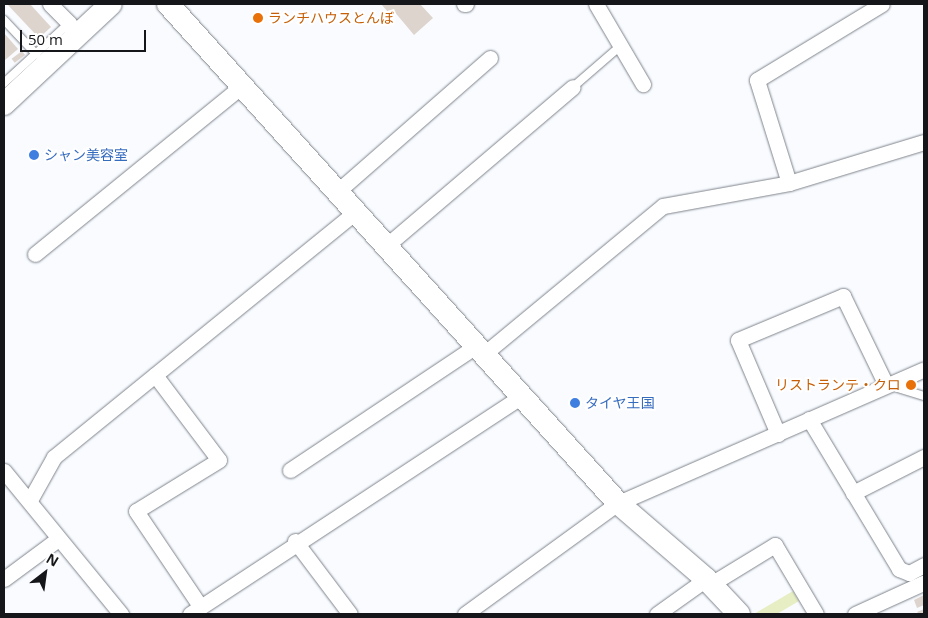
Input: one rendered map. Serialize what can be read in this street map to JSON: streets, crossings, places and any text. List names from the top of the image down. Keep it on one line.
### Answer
{"places":["ランチハウスとんぼ","シャン美容室","リストランテ・クロ","タイヤ王国"],"scale_bar":"50 m","north":"top right"}
